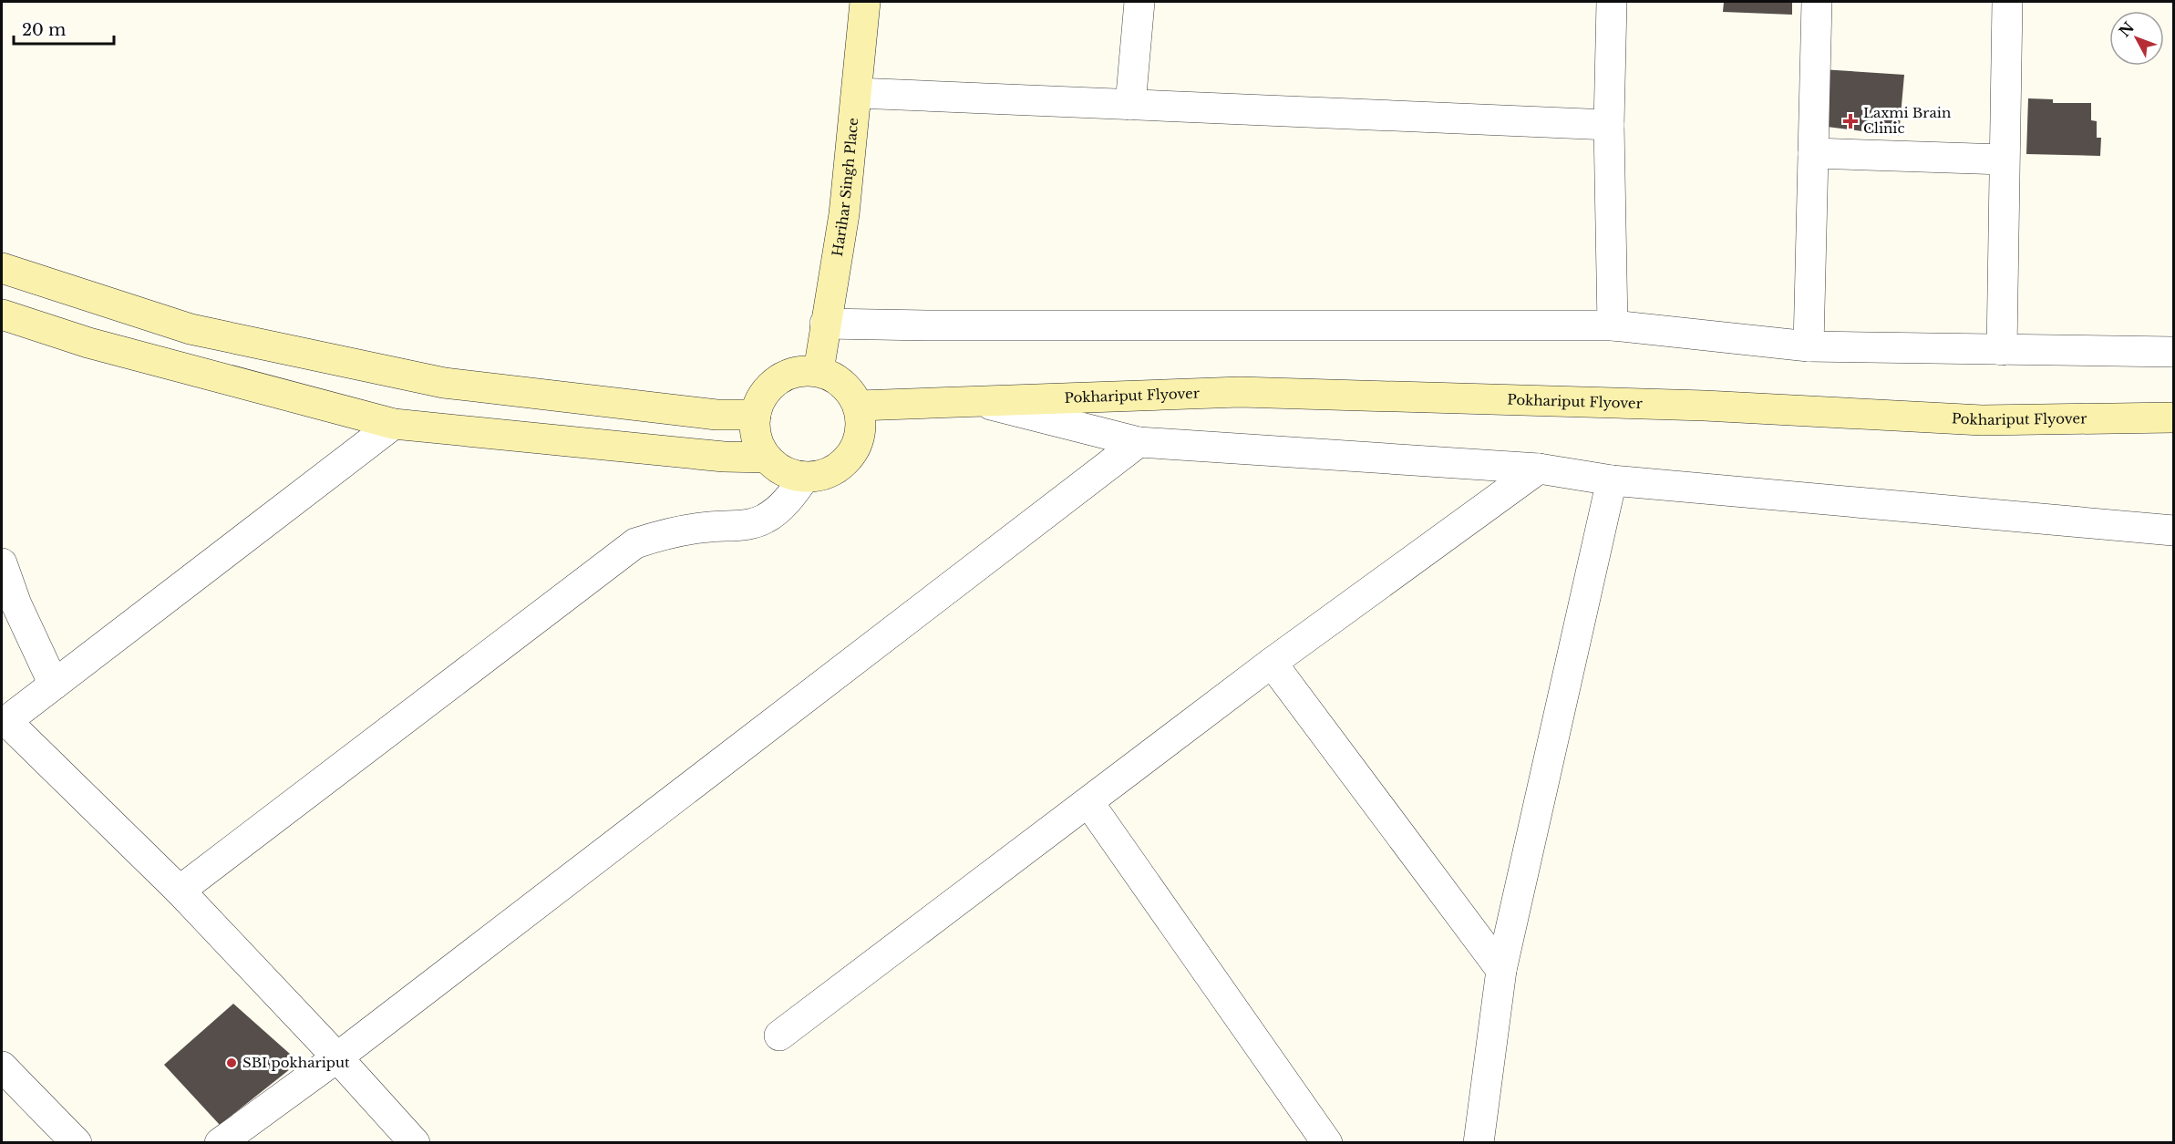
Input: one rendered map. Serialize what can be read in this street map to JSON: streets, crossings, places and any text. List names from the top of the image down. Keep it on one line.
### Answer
{"streets":{"main road":["Harihar Singh Place","Pokhariput Flyover"]},"crossings":[["Harihar Singh Place","Pokhariput Flyover"]],"places":{"health":["Laxmi Brain Clinic"],"other":["SBI pokhariput"]},"scale_bar":"20 m","north":"top left"}
